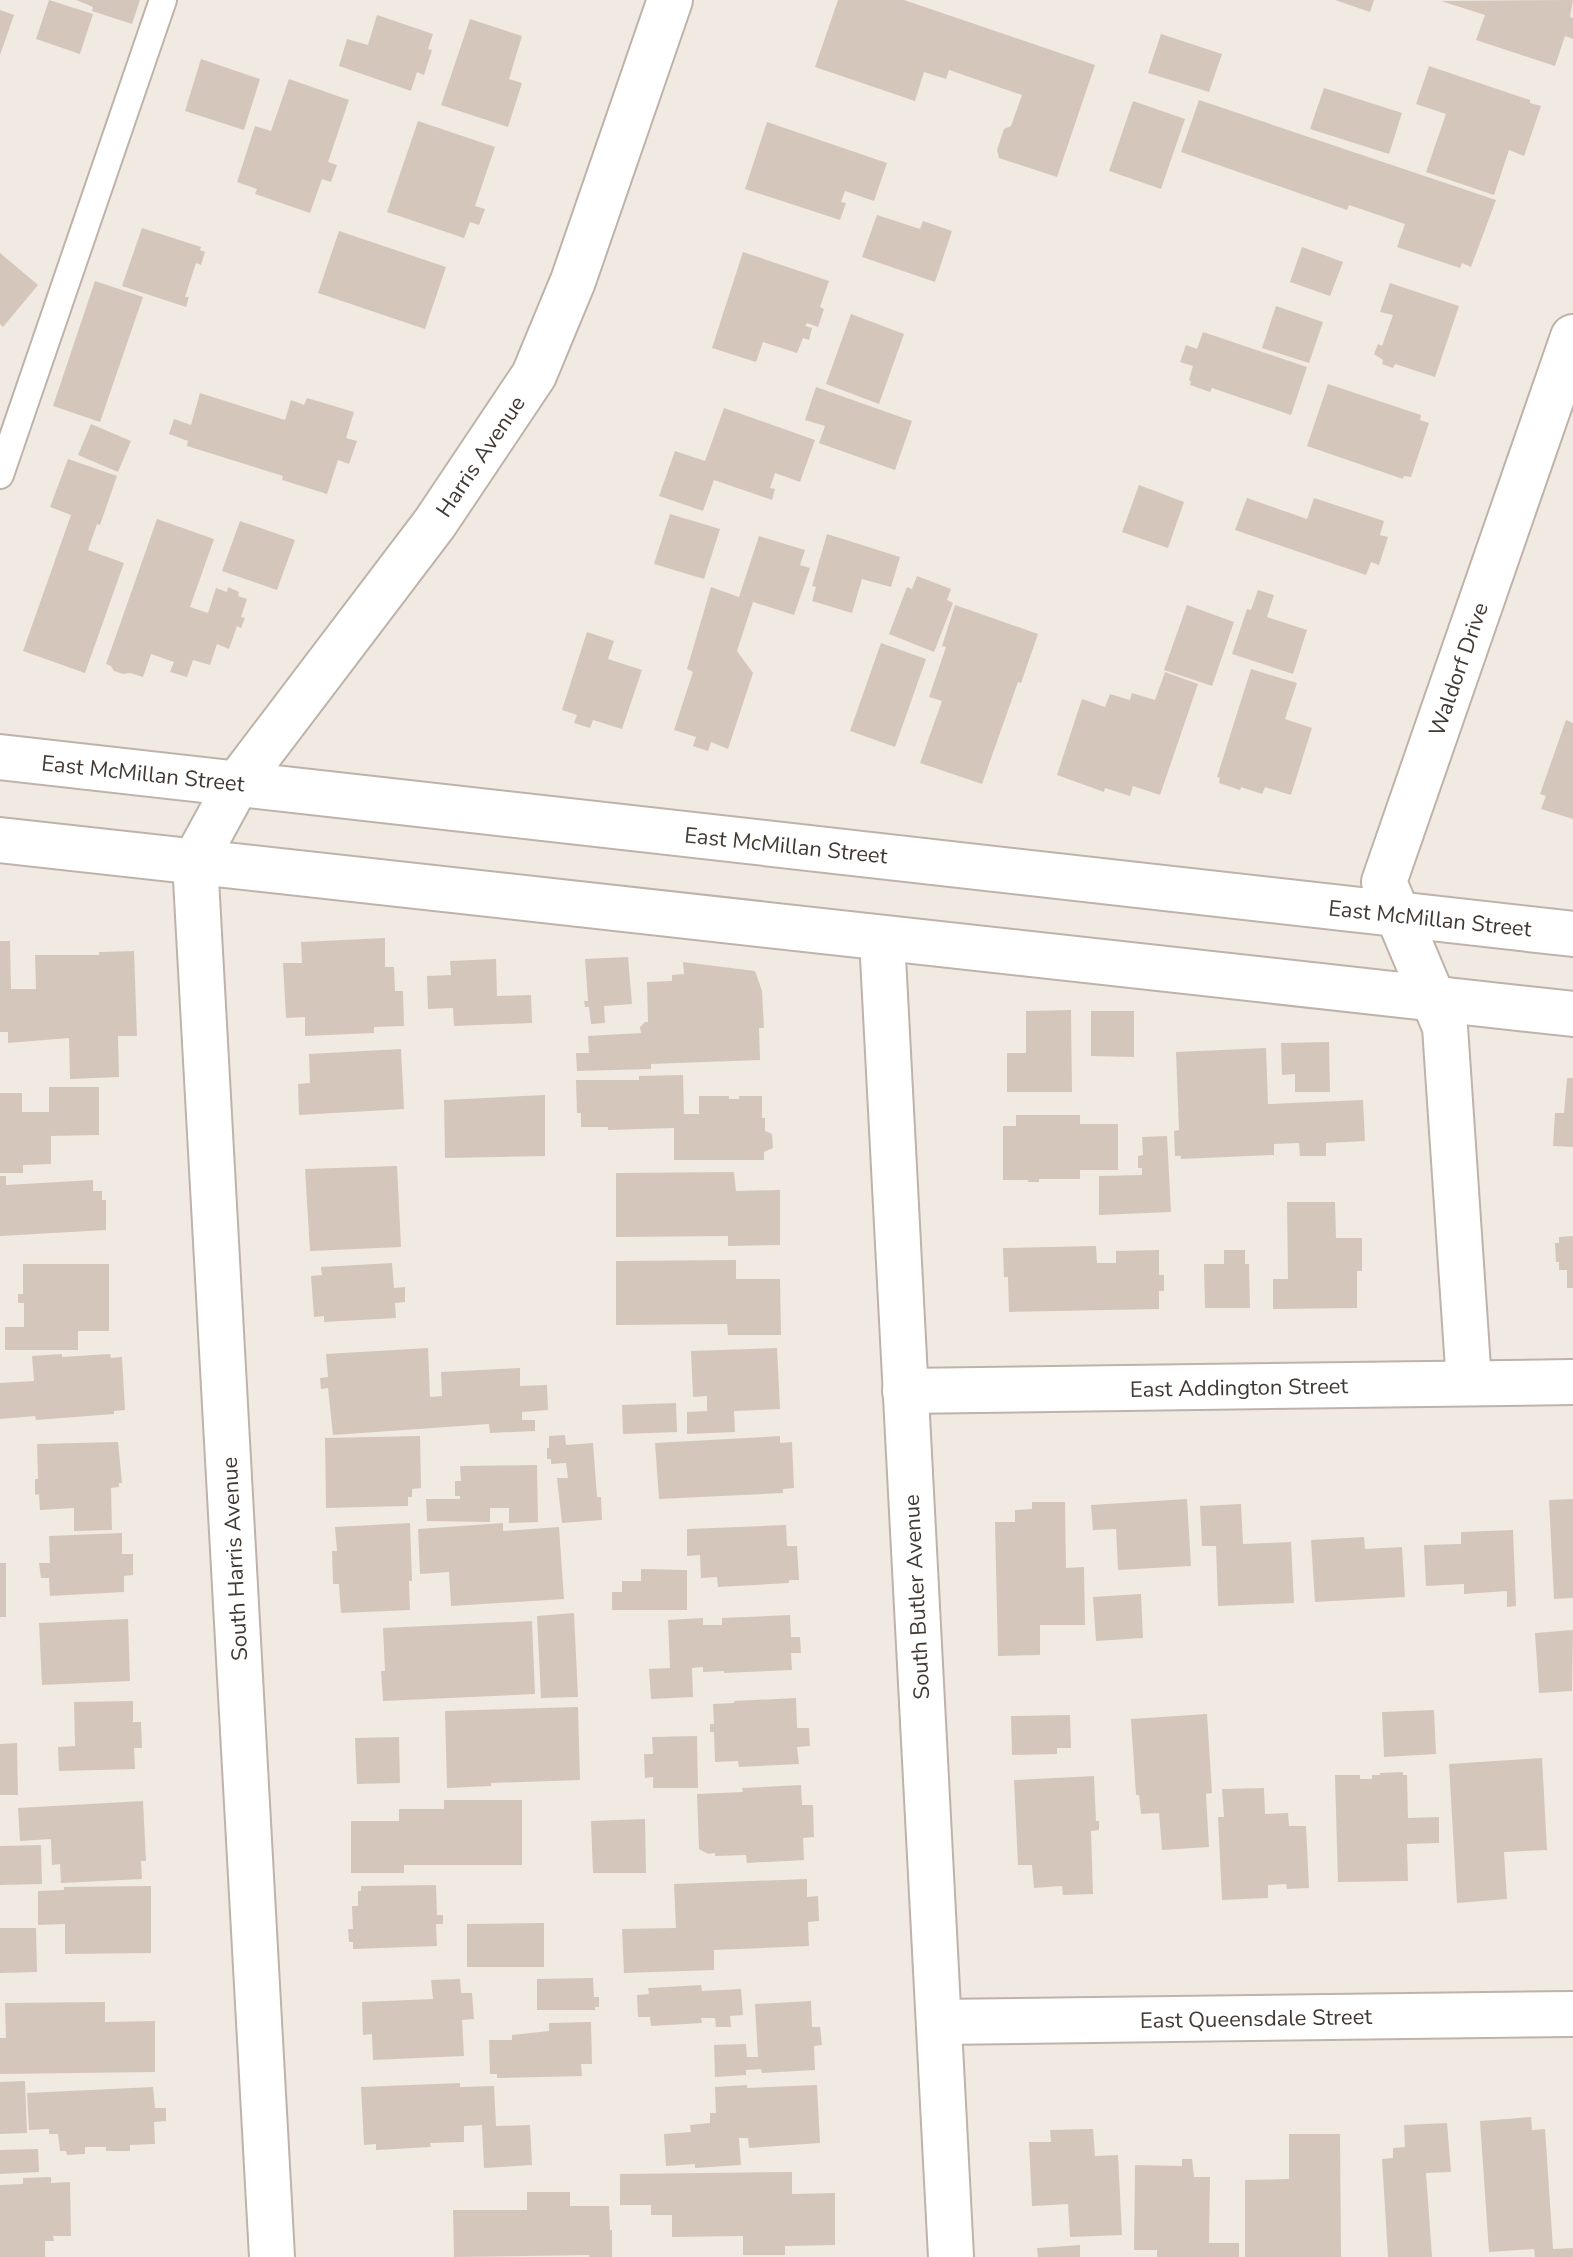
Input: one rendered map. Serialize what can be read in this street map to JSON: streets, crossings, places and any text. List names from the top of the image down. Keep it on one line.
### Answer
{"streets":{"street":["Harris Avenue","Waldorf Drive","East McMillan Street","East Addington Street","South Harris Avenue","South Butler Avenue","East Queensdale Street"]},"crossings":[["Harris Avenue","East McMillan Street"],["Harris Avenue","South Harris Avenue"],["Waldorf Drive","East McMillan Street"],["Waldorf Drive","East Addington Street"],["East Addington Street","South Butler Avenue"],["South Butler Avenue","East Queensdale Street"]]}
